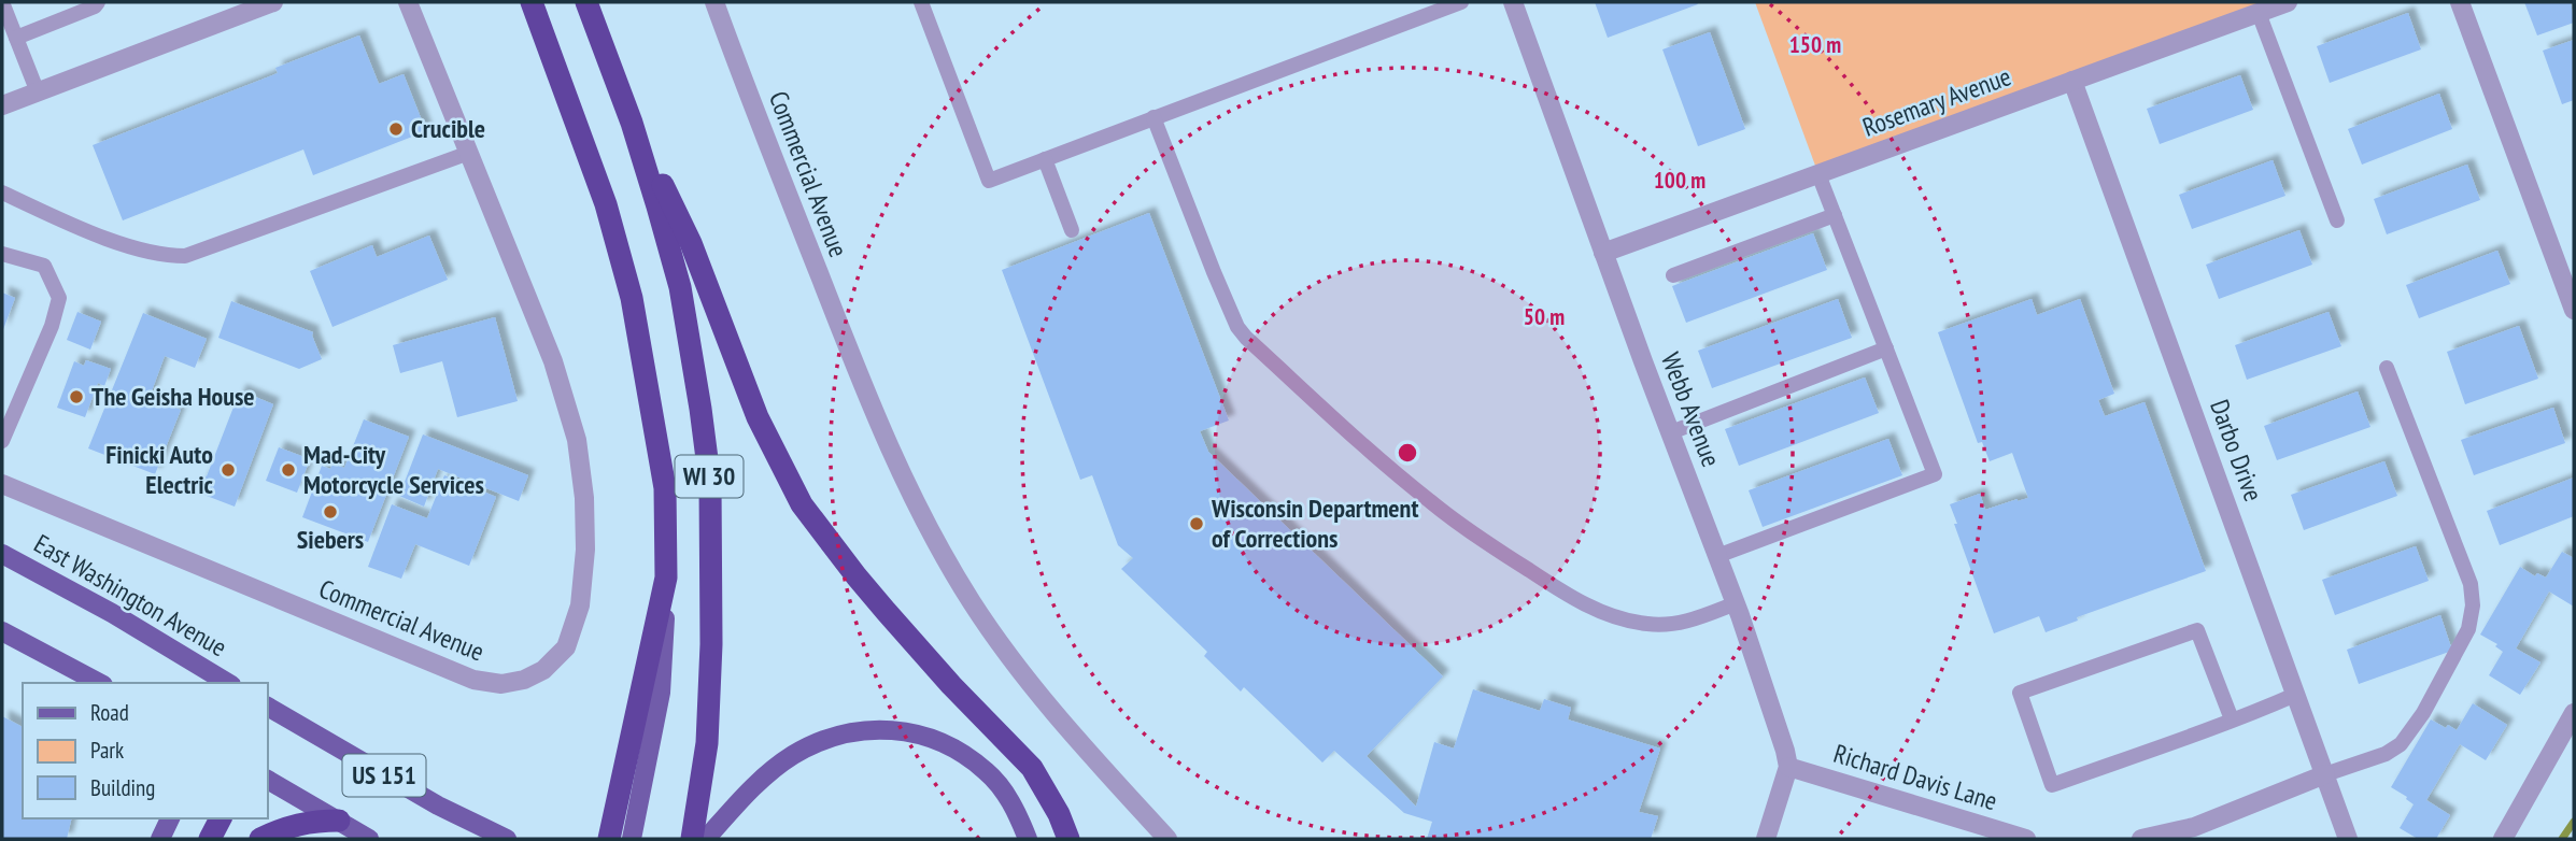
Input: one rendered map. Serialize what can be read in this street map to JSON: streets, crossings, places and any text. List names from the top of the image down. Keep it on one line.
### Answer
{"streets":{"highway":["WI 30"],"main road":["East Washington Avenue","US 151"],"street":["Rosemary Avenue","Commercial Avenue","Webb Avenue","Darbo Drive","Richard Davis Lane"]},"crossings":[["Rosemary Avenue","Webb Avenue"],["Rosemary Avenue","Darbo Drive"],["Webb Avenue","Richard Davis Lane"]],"places":["Crucible","The Geisha House","Finicki Auto Electric","Mad-City Motorcycle Services","Siebers","Wisconsin Department of Corrections"],"legend":["Road","Park","Building"],"rings":["150 m","100 m","50 m"]}
